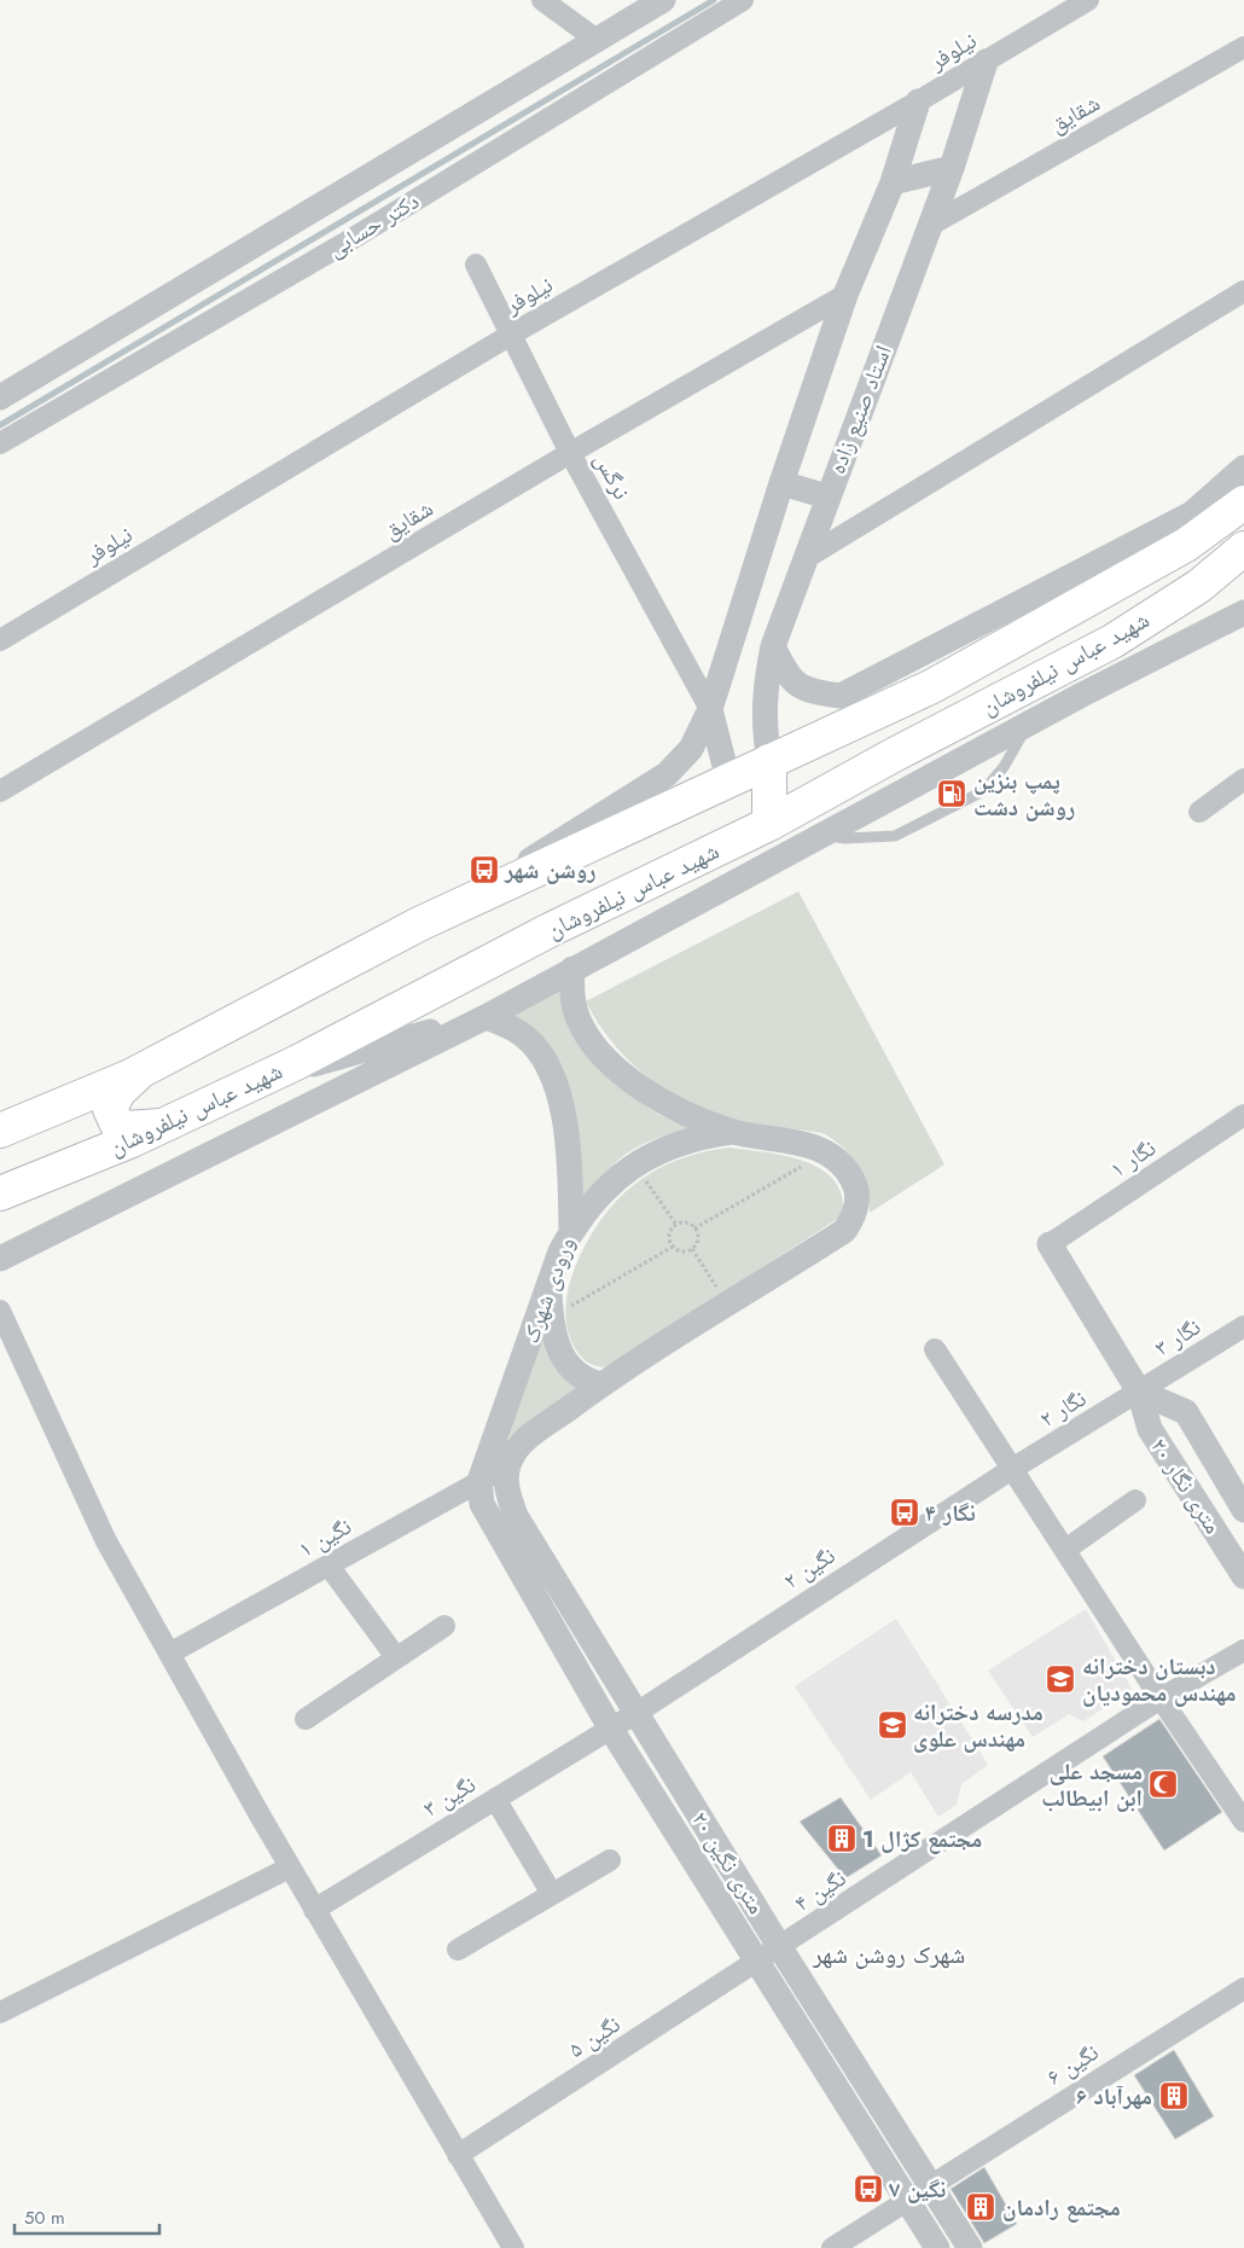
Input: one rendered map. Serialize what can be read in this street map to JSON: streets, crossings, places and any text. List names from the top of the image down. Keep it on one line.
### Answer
{"streets":{"main road":["شهید عباس نیلفروشان"],"street":["نیلوفر","شقایق","دکتر حسابی","استاد صنیع زاده","نرگس","نگار ۱","ورودی شهرک","نگار ۳","نگار ۲","۲۰ متری نگار","نگین ۱","نگین ۲","نگین ۳","۲۰ متری نگین","نگین ۴","نگین ۵","نگین ۶"]},"crossings":[["نیلوفر","استاد صنیع زاده"],["نیلوفر","نرگس"],["شقایق","استاد صنیع زاده"],["شقایق","نرگس"],["استاد صنیع زاده","شهید عباس نیلفروشان"],["نگار ۱","۲۰ متری نگار"],["ورودی شهرک","نگین ۱"],["ورودی شهرک","۲۰ متری نگین"],["نگار ۳","نگار ۲"],["نگار ۳","۲۰ متری نگار"],["نگار ۲","۲۰ متری نگار"],["نگار ۲","نگین ۲"],["نگین ۱","۲۰ متری نگین"],["نگین ۲","نگین ۳"],["نگین ۲","۲۰ متری نگین"],["نگین ۳","۲۰ متری نگین"],["۲۰ متری نگین","نگین ۴"],["۲۰ متری نگین","نگین ۵"],["۲۰ متری نگین","نگین ۶"],["نگین ۴","نگین ۵"]],"districts":["شهرک روشن شهر"],"places":{"fuel station":["پمپ بنزین روشن دشت"],"bus stop":["روشن شهر","نگار ۴","نگین ۷"],"school or university":["دبستان دخترانه مهندس محمودیان","مدرسه دخترانه مهندس علوی"],"mosque":["مسجد علی ابن ابیطالب"],"building":["مجتمع کژال 1","مهرآباد ۶","مجتمع رادمان"]},"scale_bar":"50 m"}
